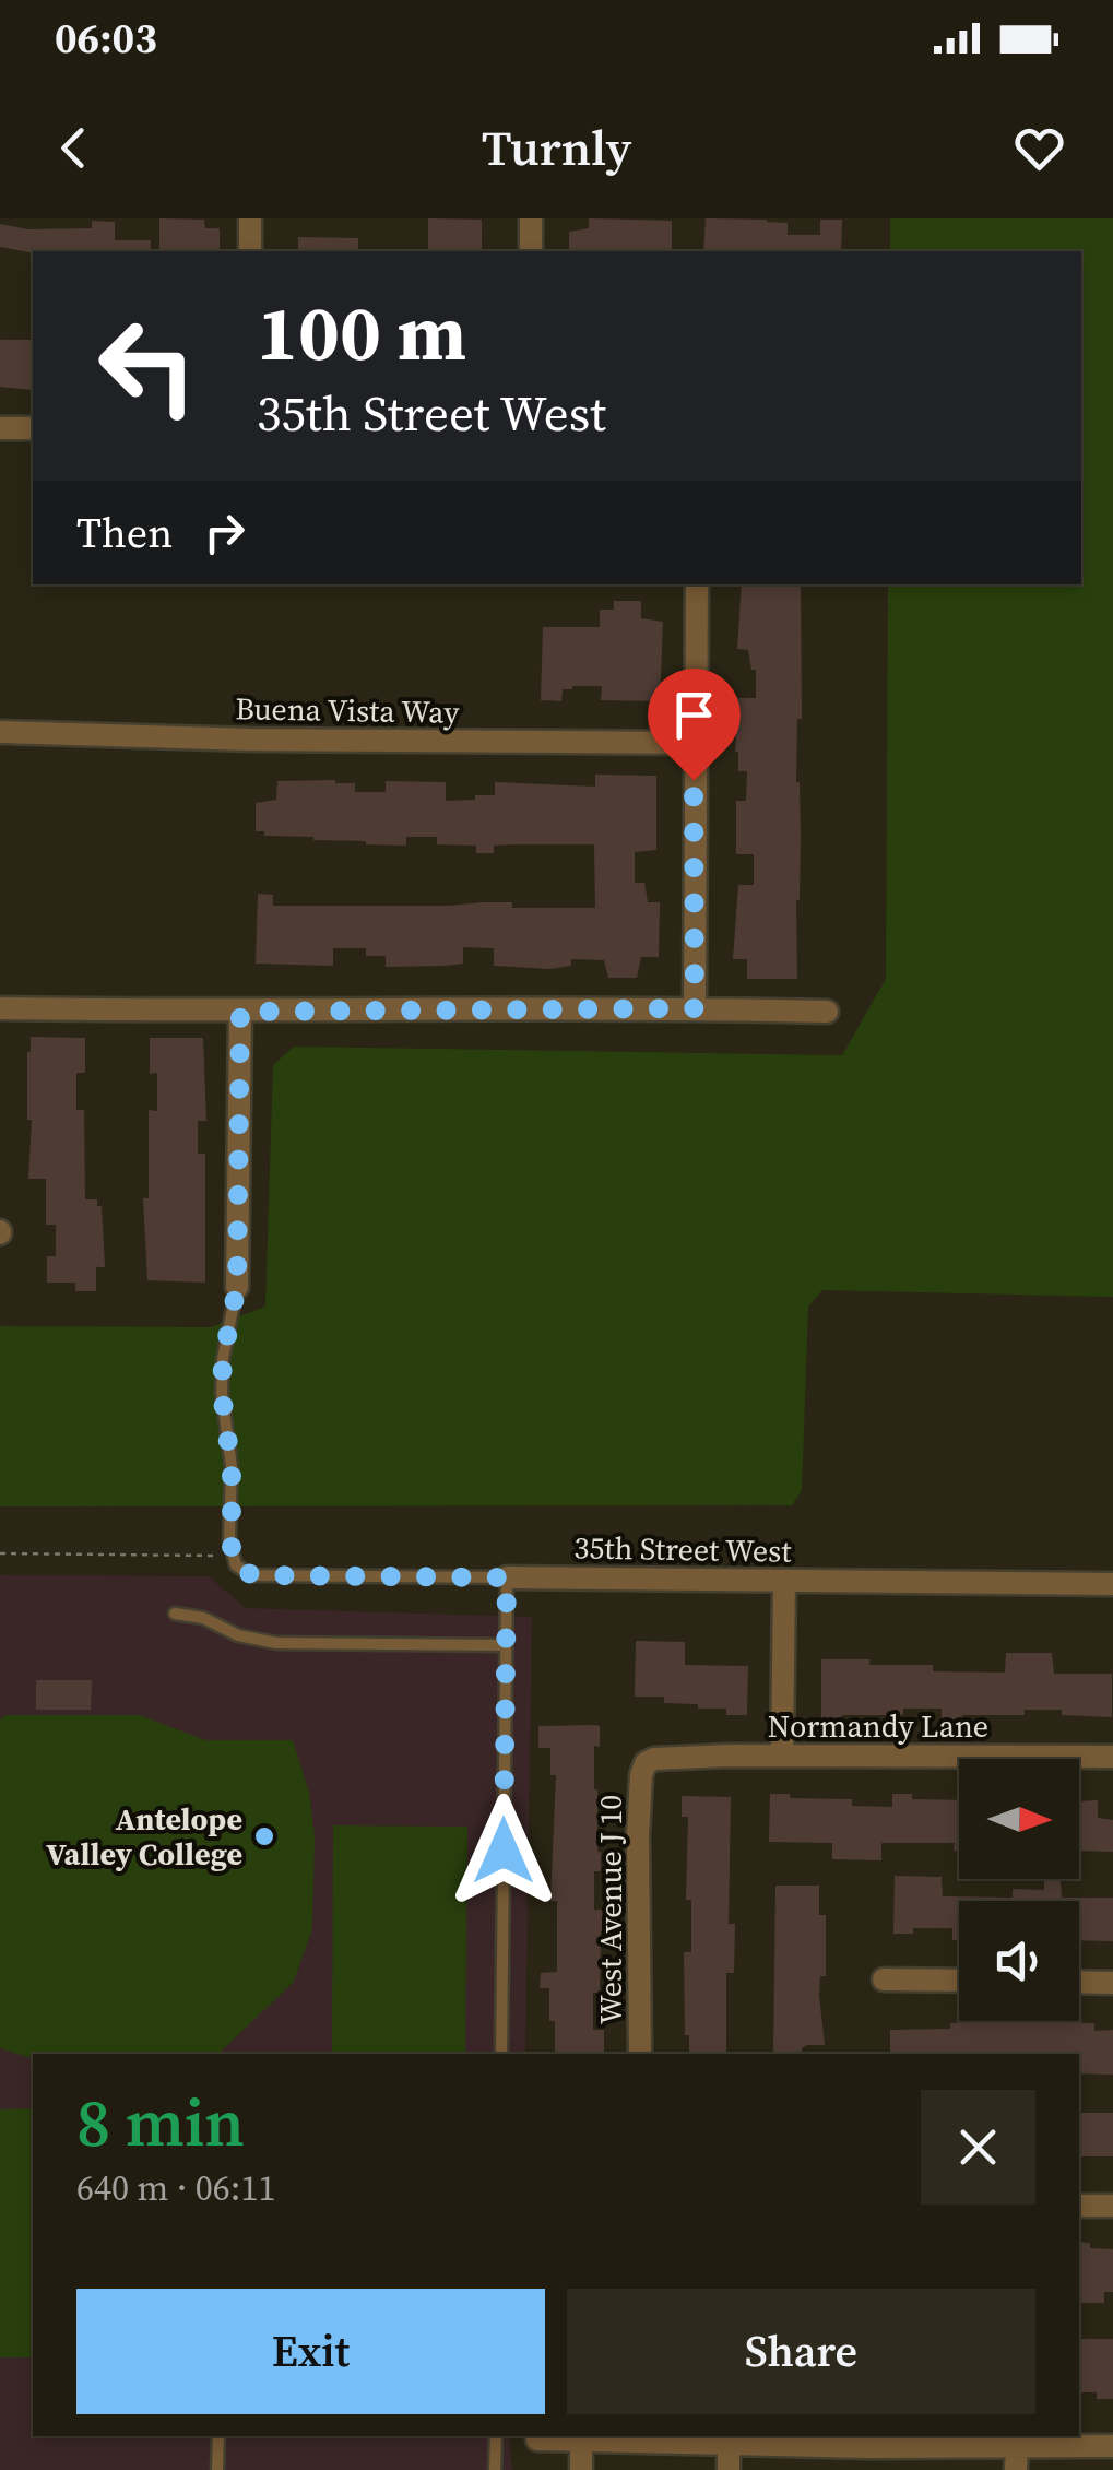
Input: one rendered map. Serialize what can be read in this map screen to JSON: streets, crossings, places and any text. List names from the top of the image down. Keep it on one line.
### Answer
{"streets":{"street":["Buena Vista Way","35th Street West","Normandy Lane","West Avenue J 10"]},"crossings":[["Normandy Lane","West Avenue J 10"]],"places":["Antelope Valley College"],"north":"right","page":{"status":"06:03","header":"Turnly","turn":["100 m","35th Street West"],"then":"Then","heading":["8 min","640 m · 06:11"],"buttons":["Exit","Share"]}}
